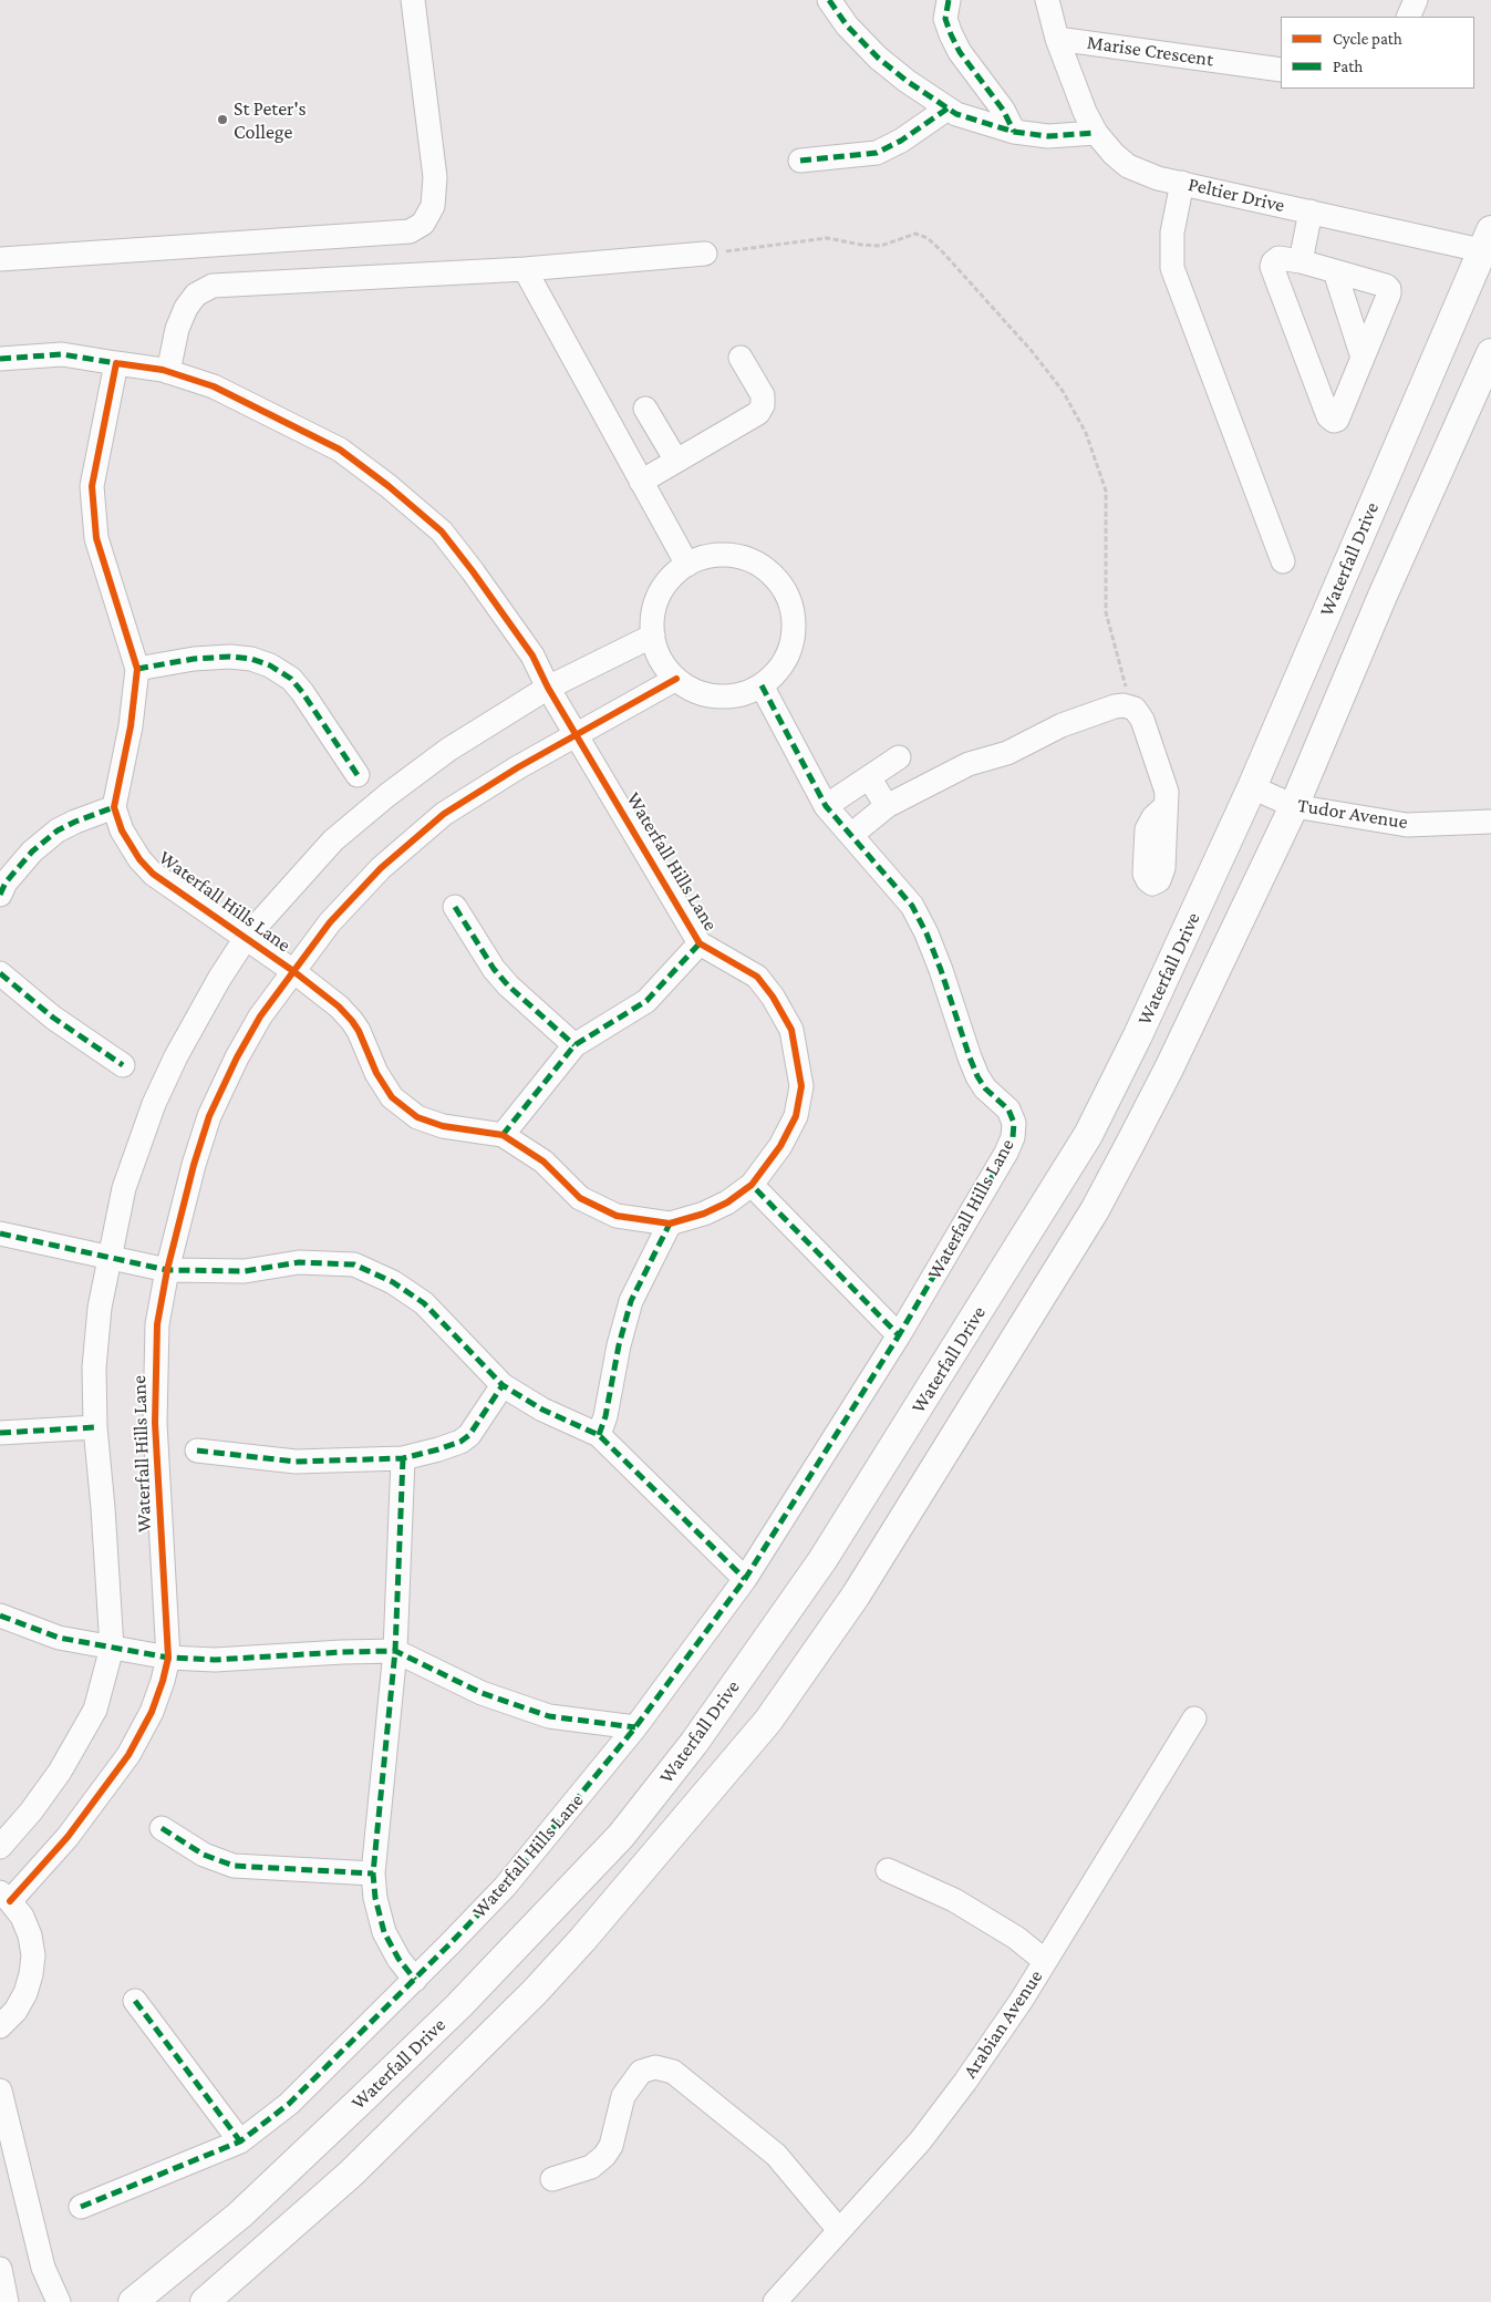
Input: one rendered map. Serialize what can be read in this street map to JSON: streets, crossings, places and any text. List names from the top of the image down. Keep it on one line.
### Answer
{"streets":{"main road":["Waterfall Drive"],"street":["Marise Crescent","Peltier Drive","Tudor Avenue","Waterfall Hills Lane","Arabian Avenue"]},"crossings":[["Marise Crescent","Peltier Drive"],["Peltier Drive","Waterfall Drive"],["Waterfall Drive","Tudor Avenue"]],"places":["St Peter's College"],"legend":["Cycle path","Path"]}
